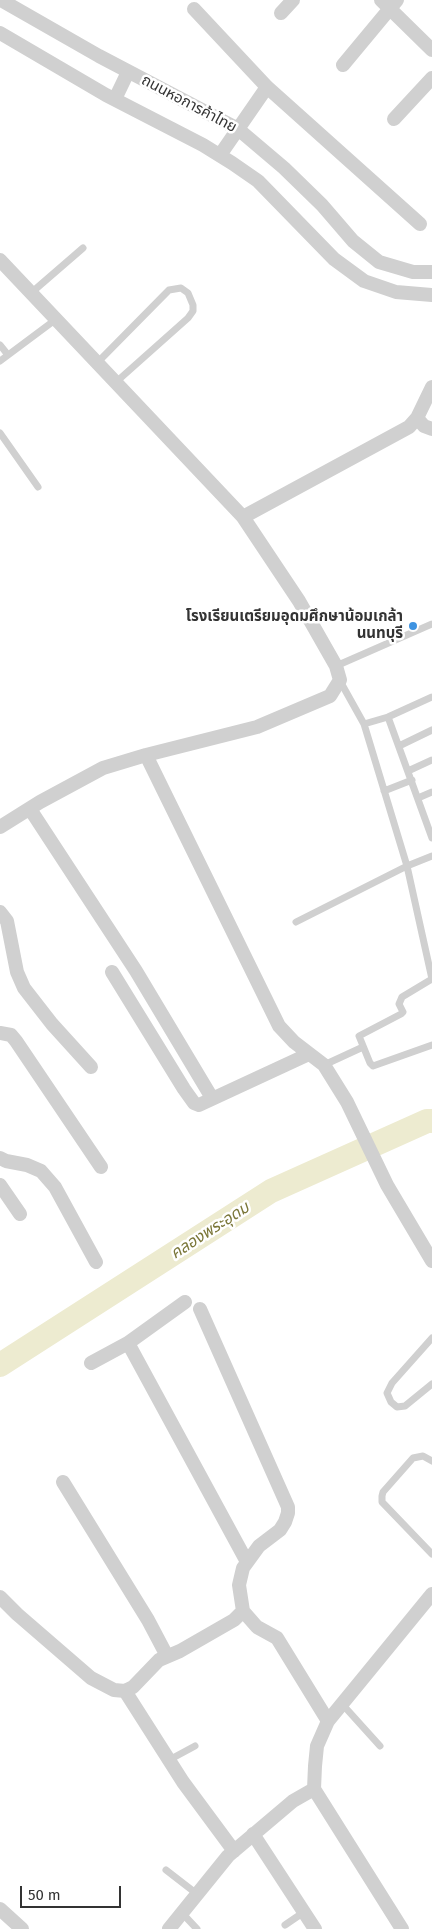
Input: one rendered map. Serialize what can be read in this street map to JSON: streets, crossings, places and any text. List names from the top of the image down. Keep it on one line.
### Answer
{"streets":{"street":["ถนนหอการค้าไทย"]},"water":["คลองพระอุดม"],"places":["โรงเรียนเตรียมอุดมศึกษาน้อมเกล้า นนทบุรี"],"scale_bar":"50 m"}
